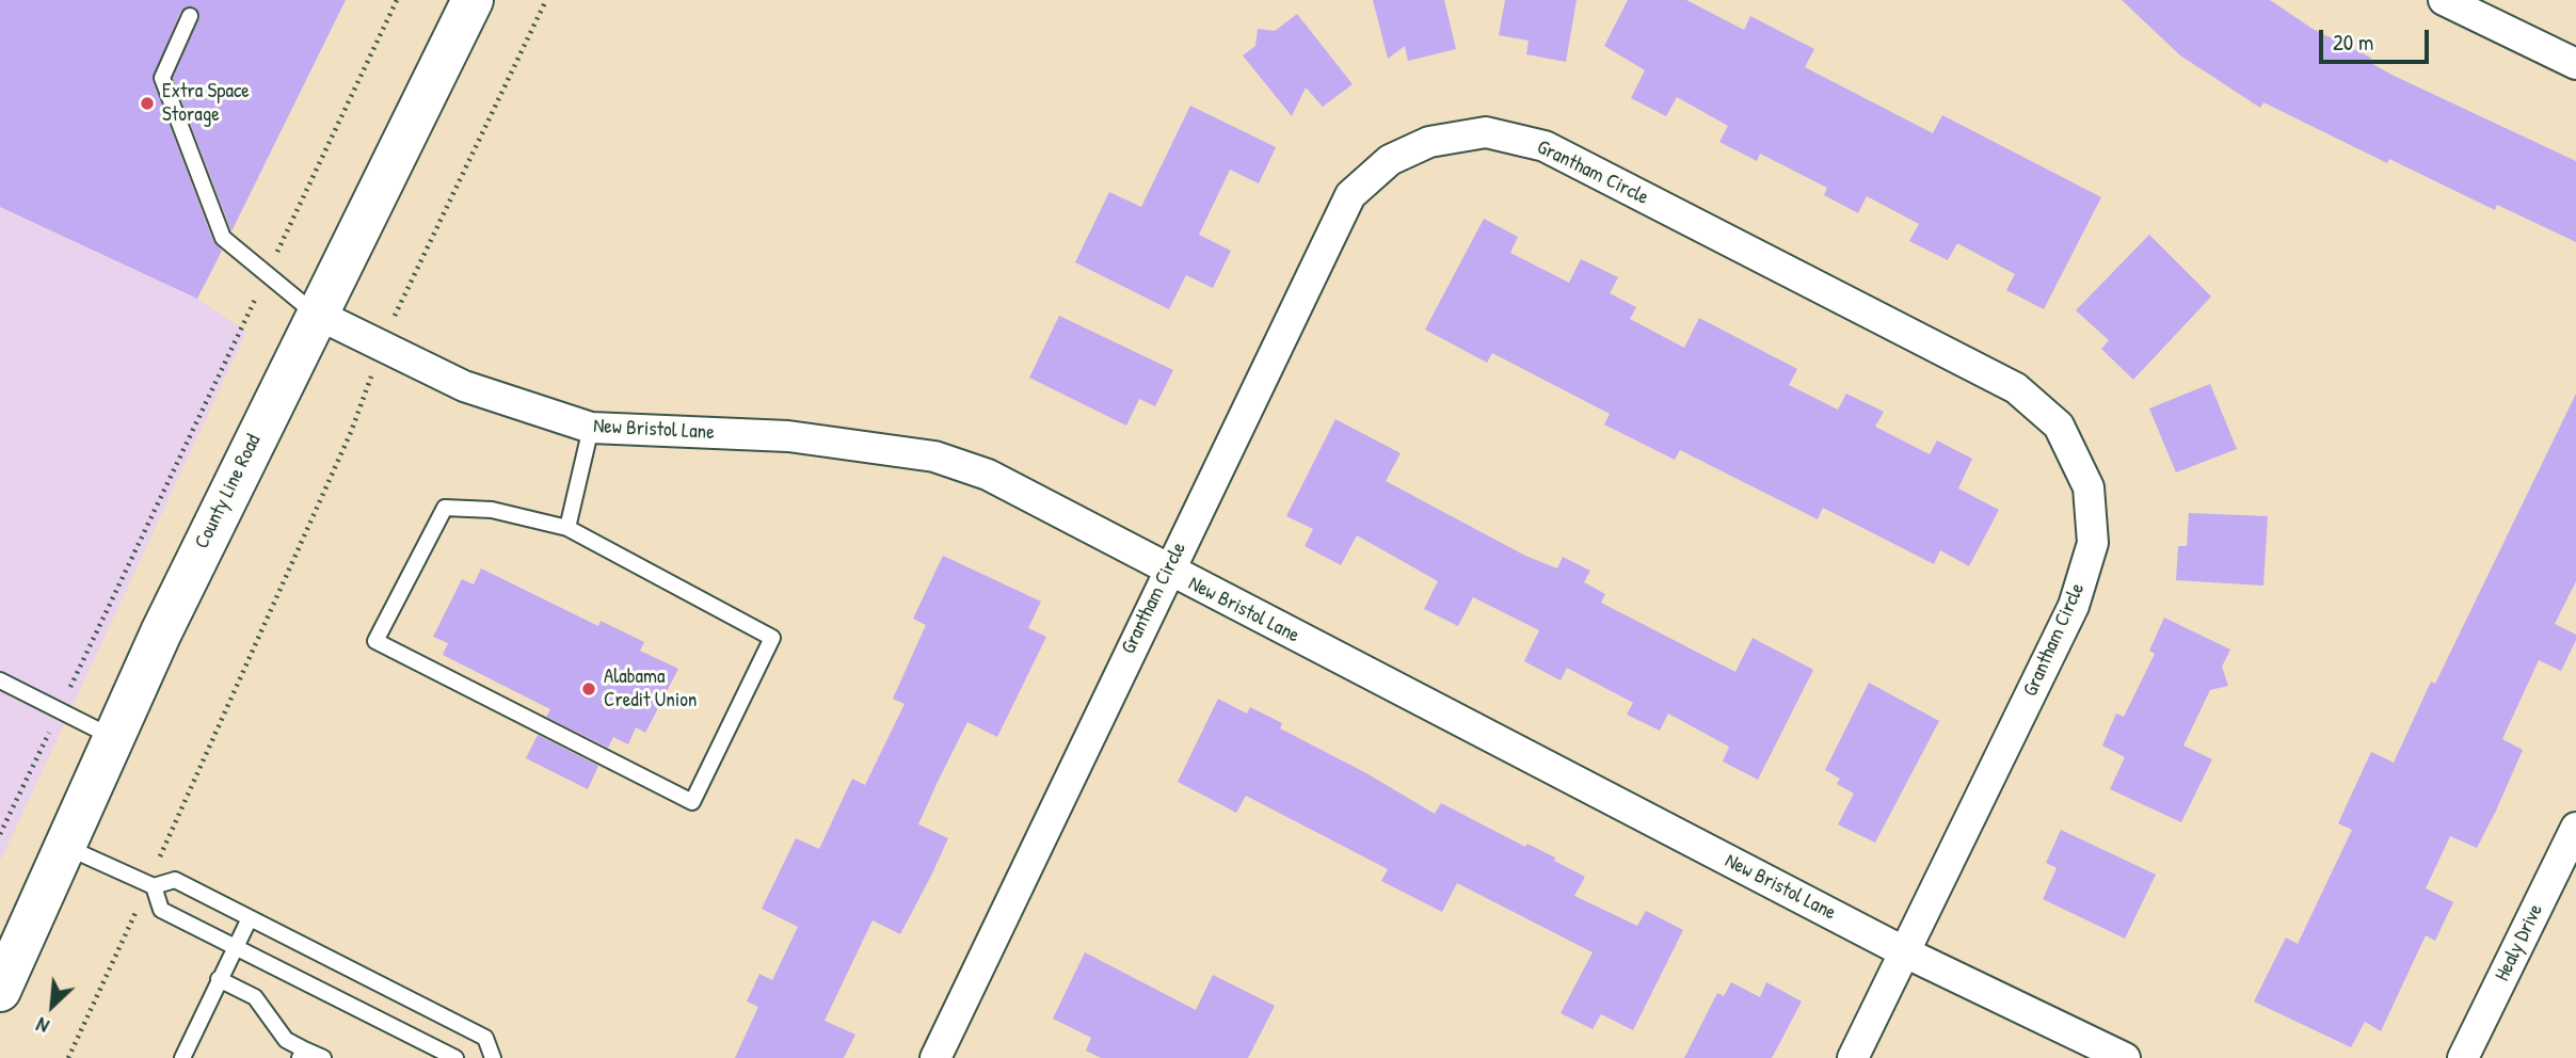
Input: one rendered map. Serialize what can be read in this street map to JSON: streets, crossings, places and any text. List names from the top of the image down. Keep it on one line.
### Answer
{"streets":{"main road":["County Line Road"],"street":["Grantham Circle","New Bristol Lane","Healy Drive"]},"crossings":[["Grantham Circle","New Bristol Lane"],["New Bristol Lane","County Line Road"]],"places":["Extra Space Storage","Alabama Credit Union"],"scale_bar":"20 m","north":"bottom left"}
